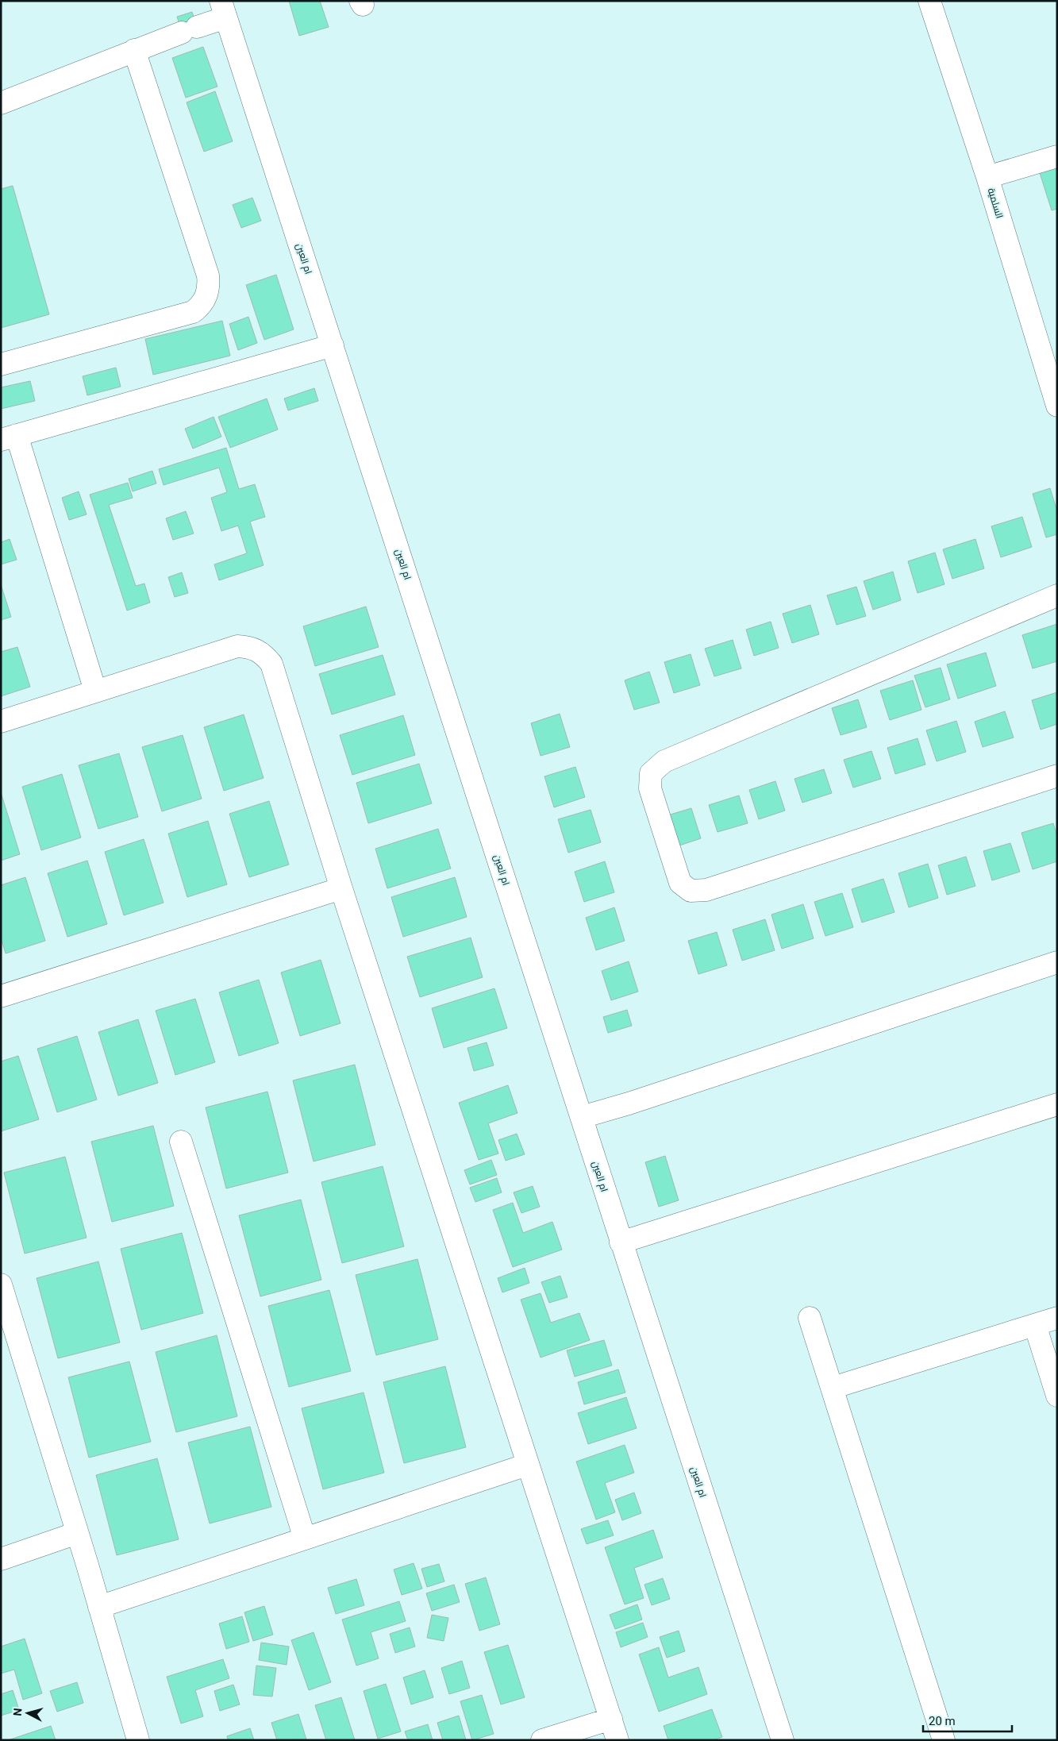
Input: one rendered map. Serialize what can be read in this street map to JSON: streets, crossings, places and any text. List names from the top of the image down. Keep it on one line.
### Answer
{"streets":{"street":["السلمية","ام العين"]},"scale_bar":"20 m","north":"left"}
